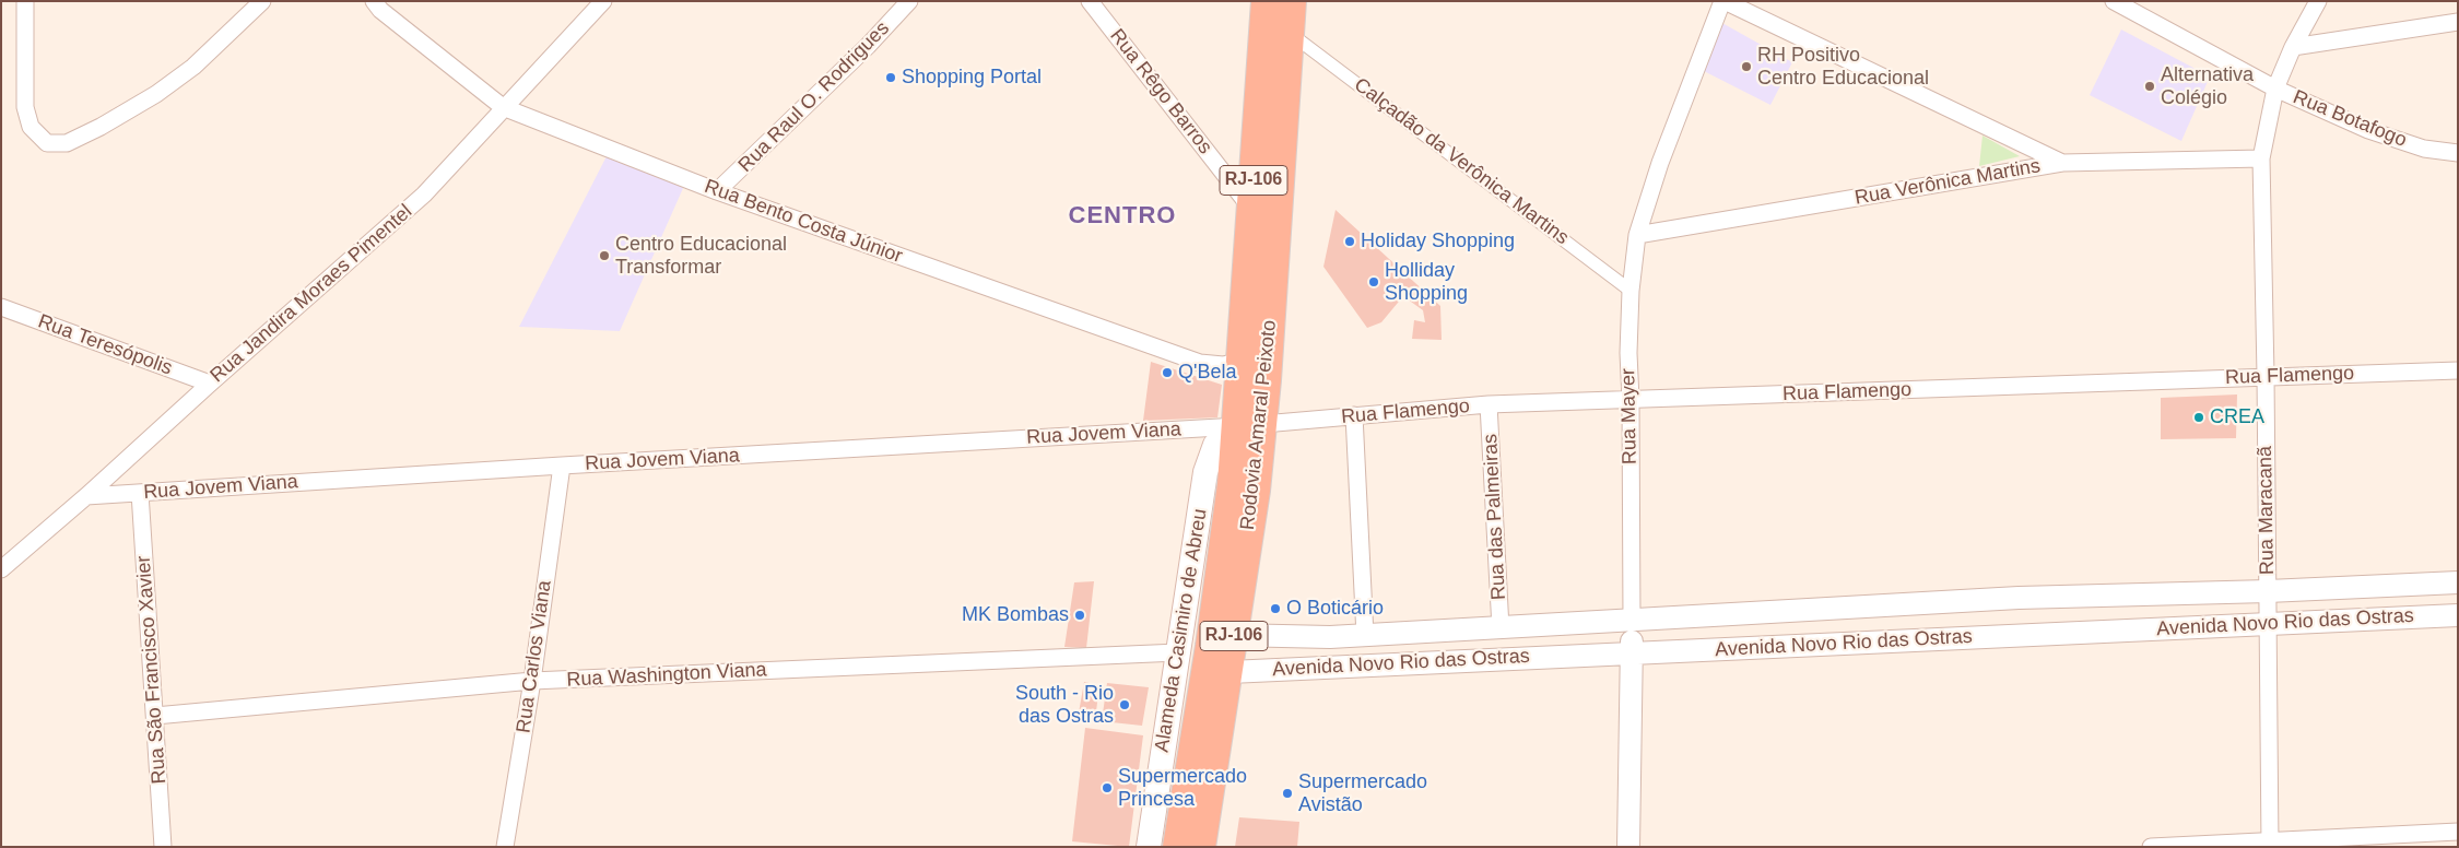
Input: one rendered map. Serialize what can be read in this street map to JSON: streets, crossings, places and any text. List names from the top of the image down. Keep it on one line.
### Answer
{"streets":{"highway":["RJ-106","Rodovia Amaral Peixoto"],"main road":["Alameda Casimiro de Abreu"],"street":["Rua Rêgo Barros","Rua Raul O. Rodrigues","Rua Botafogo","Calçadão da Verônica Martins","Rua Verônica Martins","Rua Bento Costa Júnior","Rua Jandira Moraes Pimentel","Rua Teresópolis","Rua Flamengo","Rua Mayer","Rua Jovem Viana","Rua Maracanã","Rua das Palmeiras","Avenida Novo Rio das Ostras","Rua Carlos Viana","Rua São Francisco Xavier","Rua Washington Viana"]},"crossings":[["Rua Rêgo Barros","Rodovia Amaral Peixoto"],["Rua Raul O. Rodrigues","Rua Bento Costa Júnior"],["Rua Botafogo","Rua Maracanã"],["Calçadão da Verônica Martins","Rua Mayer"],["Calçadão da Verônica Martins","Rodovia Amaral Peixoto"],["Rua Verônica Martins","Rua Mayer"],["Rua Verônica Martins","Rua Maracanã"],["Rua Bento Costa Júnior","Rua Jandira Moraes Pimentel"],["Rua Bento Costa Júnior","Rodovia Amaral Peixoto"],["Rua Jandira Moraes Pimentel","Rua Teresópolis"],["Rua Jandira Moraes Pimentel","Rua Jovem Viana"],["Rua Flamengo","Rua Mayer"],["Rua Flamengo","Rodovia Amaral Peixoto"],["Rua Flamengo","Rua Jovem Viana"],["Rua Flamengo","Rua Maracanã"],["Rua Flamengo","Rua das Palmeiras"],["Rua Flamengo","Alameda Casimiro de Abreu"],["Rua Mayer","Avenida Novo Rio das Ostras"],["Rodovia Amaral Peixoto","Rua Jovem Viana"],["Rodovia Amaral Peixoto","Avenida Novo Rio das Ostras"],["Rodovia Amaral Peixoto","Alameda Casimiro de Abreu"],["Rua Jovem Viana","Alameda Casimiro de Abreu"],["Rua Jovem Viana","Rua Carlos Viana"],["Rua Jovem Viana","Rua São Francisco Xavier"],["Rua Maracanã","Avenida Novo Rio das Ostras"],["Rua das Palmeiras","Avenida Novo Rio das Ostras"],["Alameda Casimiro de Abreu","Rua Washington Viana"],["Rua Carlos Viana","Rua Washington Viana"],["Rua São Francisco Xavier","Rua Washington Viana"]],"districts":["CENTRO"],"places":["RH Positivo Centro Educacional","Shopping Portal","Alternativa Colégio","Holiday Shopping","Centro Educacional Transformar","Holliday Shopping","Q'Bela","CREA","O Boticário","MK Bombas","South - Rio das Ostras","Supermercado Princesa","Supermercado Avistão"]}
